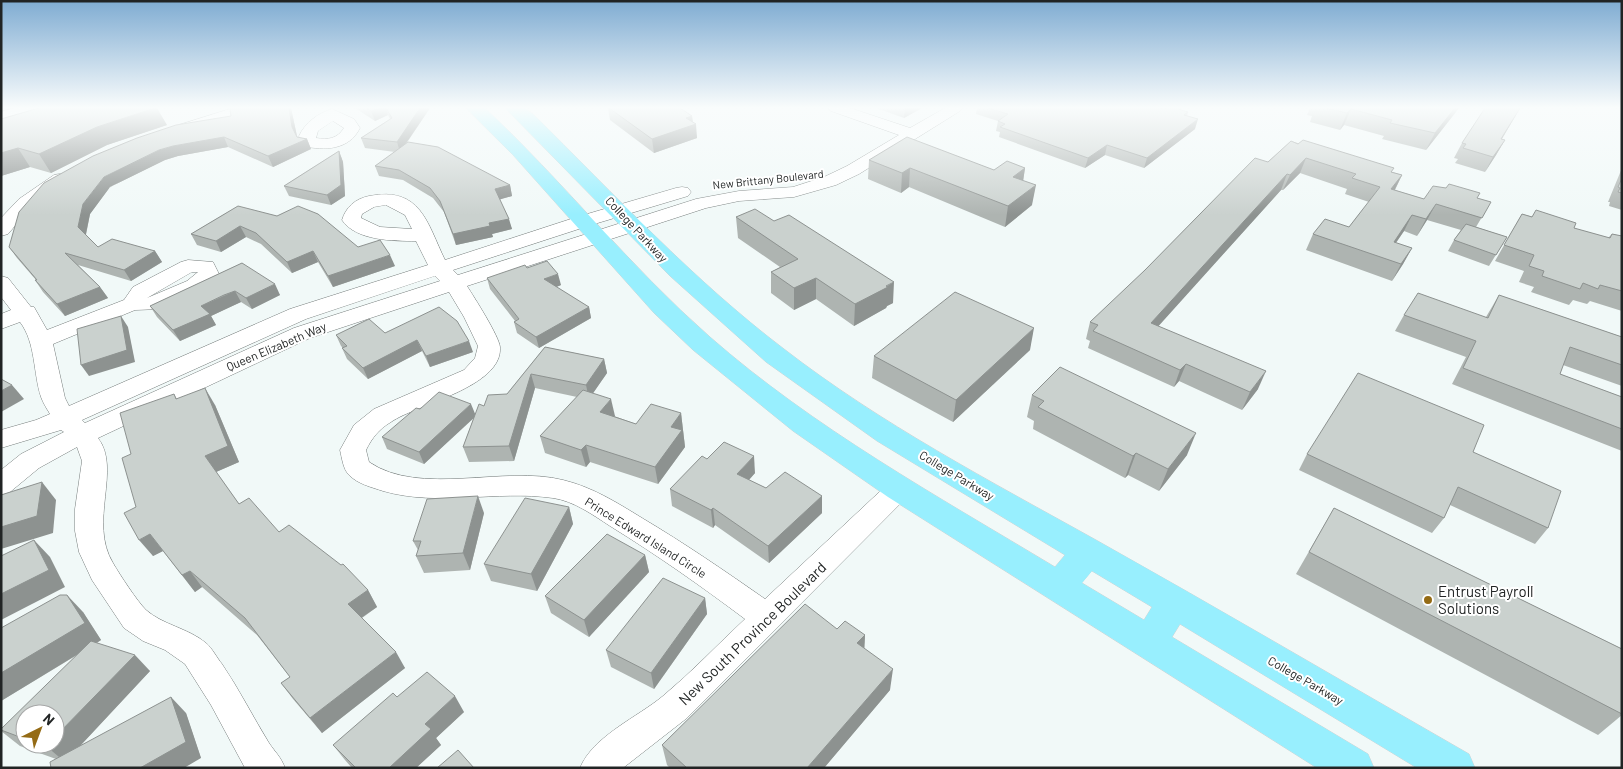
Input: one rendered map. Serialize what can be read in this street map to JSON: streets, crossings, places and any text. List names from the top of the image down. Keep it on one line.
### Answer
{"streets":{"main road":["College Parkway"],"street":["New Brittany Boulevard","Queen Elizabeth Way","Prince Edward Island Circle","New South Province Boulevard"]},"crossings":[["New Brittany Boulevard","College Parkway"],["New Brittany Boulevard","Queen Elizabeth Way"],["Queen Elizabeth Way","Prince Edward Island Circle"],["Prince Edward Island Circle","New South Province Boulevard"]],"places":["Entrust Payroll Solutions"],"north":"top right"}
